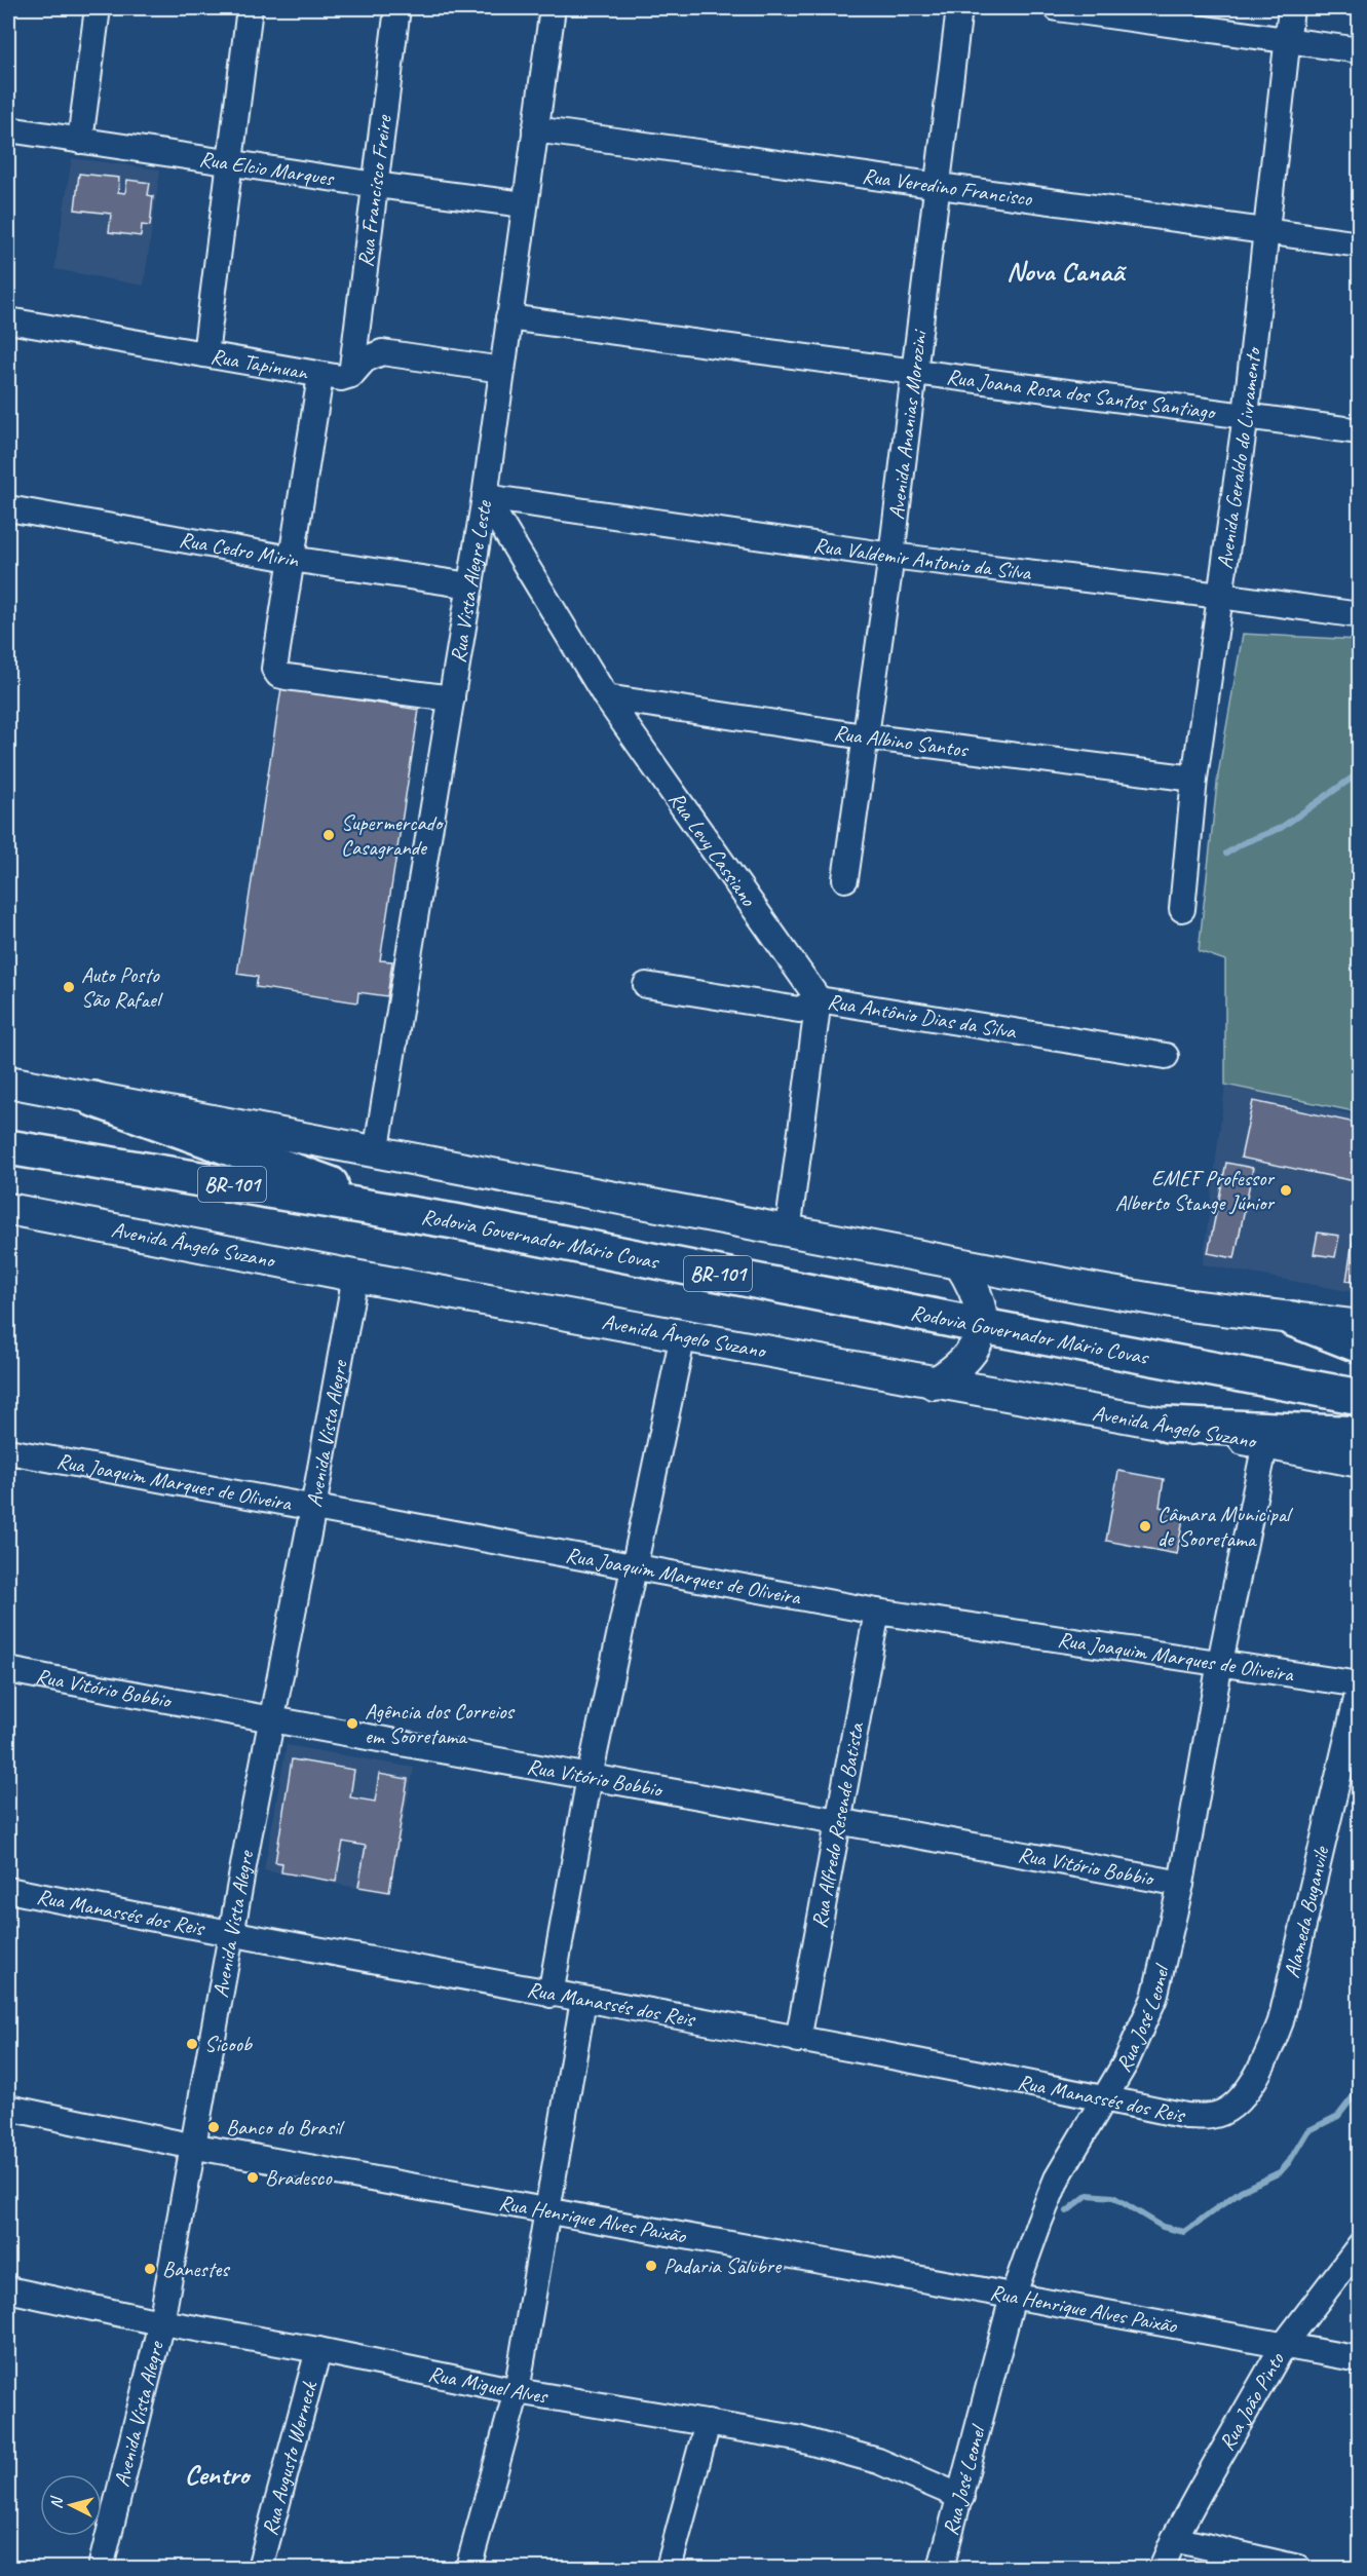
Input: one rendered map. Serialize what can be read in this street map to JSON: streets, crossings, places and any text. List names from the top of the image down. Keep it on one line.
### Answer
{"streets":{"highway":["BR-101","Rodovia Governador Mário Covas"],"main road":["Avenida Ângelo Suzano"],"street":["Rua Elcio Marques","Rua Veredino Francisco","Rua Francisco Freire","Rua Tapinuan","Rua Joana Rosa dos Santos Santiago","Avenida Ananias Morozini","Avenida Geraldo do Livramento","Rua Cedro Mirin","Rua Valdemir Antonio da Silva","Rua Vista Alegre Leste","Rua Albino Santos","Rua Levy Cassiano","Rua Antônio Dias da Silva","Avenida Vista Alegre","Rua Joaquim Marques de Oliveira","Rua Vitório Bobbio","Rua Alfredo Resende Batista","Rua Manassés dos Reis","Alameda Buganvile","Rua José Leonel","Rua Henrique Alves Paixão","Rua Miguel Alves","Rua João Pinto","Rua Augusto Werneck"]},"crossings":[["Rua Elcio Marques","Rua Francisco Freire"],["Rua Elcio Marques","Rua Vista Alegre Leste"],["Rua Veredino Francisco","Avenida Ananias Morozini"],["Rua Veredino Francisco","Avenida Geraldo do Livramento"],["Rua Veredino Francisco","Rua Vista Alegre Leste"],["Rua Francisco Freire","Rua Tapinuan"],["Rua Joana Rosa dos Santos Santiago","Avenida Ananias Morozini"],["Rua Joana Rosa dos Santos Santiago","Avenida Geraldo do Livramento"],["Rua Joana Rosa dos Santos Santiago","Rua Vista Alegre Leste"],["Avenida Ananias Morozini","Rua Valdemir Antonio da Silva"],["Avenida Ananias Morozini","Rua Albino Santos"],["Avenida Geraldo do Livramento","Rua Valdemir Antonio da Silva"],["Avenida Geraldo do Livramento","Rua Albino Santos"],["Rua Cedro Mirin","Rua Vista Alegre Leste"],["Rua Valdemir Antonio da Silva","Rua Vista Alegre Leste"],["Rua Valdemir Antonio da Silva","Rua Levy Cassiano"],["Rua Vista Alegre Leste","Rua Levy Cassiano"],["Rua Albino Santos","Rua Levy Cassiano"],["Rua Levy Cassiano","Rua Antônio Dias da Silva"],["Avenida Ângelo Suzano","Avenida Vista Alegre"],["Avenida Ângelo Suzano","Rua José Leonel"],["Avenida Vista Alegre","Rua Joaquim Marques de Oliveira"],["Avenida Vista Alegre","Rua Vitório Bobbio"],["Avenida Vista Alegre","Rua Manassés dos Reis"],["Avenida Vista Alegre","Rua Henrique Alves Paixão"],["Avenida Vista Alegre","Rua Miguel Alves"],["Rua Joaquim Marques de Oliveira","Rua Alfredo Resende Batista"],["Rua Joaquim Marques de Oliveira","Alameda Buganvile"],["Rua Joaquim Marques de Oliveira","Rua José Leonel"],["Rua Vitório Bobbio","Rua Alfredo Resende Batista"],["Rua Vitório Bobbio","Rua José Leonel"],["Rua Alfredo Resende Batista","Rua Manassés dos Reis"],["Rua Manassés dos Reis","Alameda Buganvile"],["Rua Manassés dos Reis","Rua José Leonel"],["Rua José Leonel","Rua Henrique Alves Paixão"],["Rua José Leonel","Rua Miguel Alves"],["Rua Henrique Alves Paixão","Rua João Pinto"],["Rua Miguel Alves","Rua Augusto Werneck"]],"districts":["Nova Canaã","Centro"],"places":["Supermercado Casagrande","Auto Posto São Rafael","EMEF Professor Alberto Stange Júnior","Câmara Municipal de Sooretama","Agência dos Correios em Sooretama","Sicoob","Banco do Brasil","Bradesco","Padaria Salubre","Banestes"],"north":"left"}
